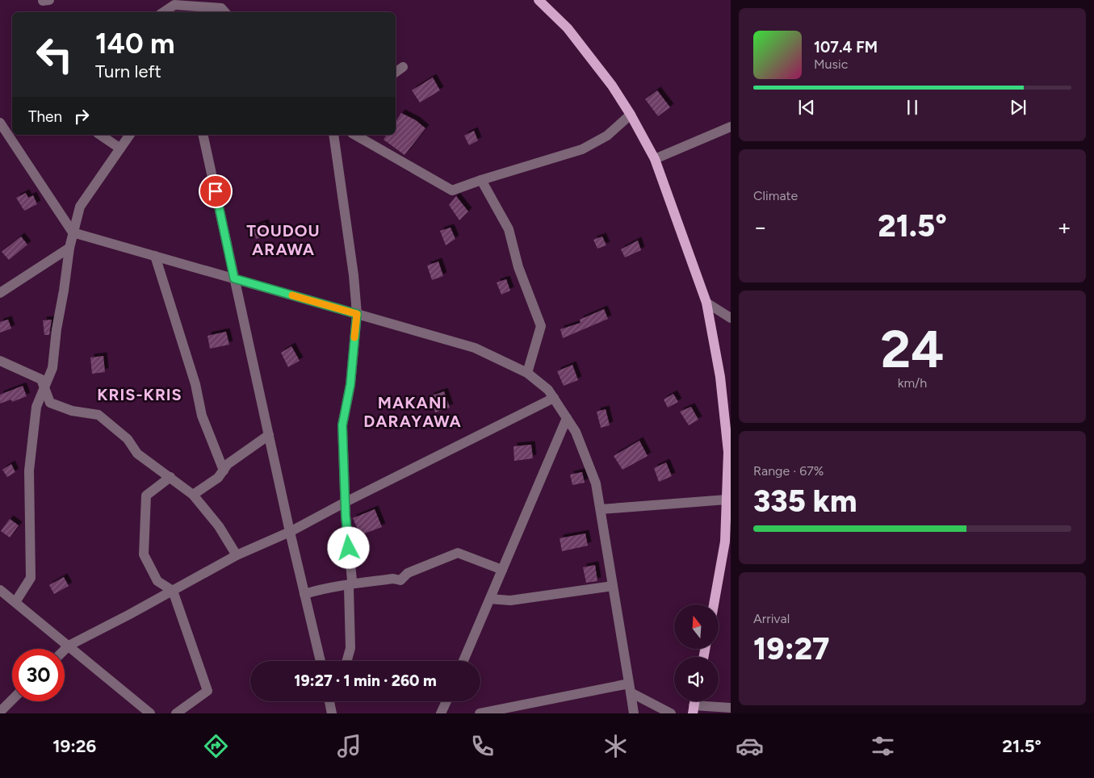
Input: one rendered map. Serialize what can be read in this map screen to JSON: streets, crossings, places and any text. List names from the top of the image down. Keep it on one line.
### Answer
{"districts":["TOUDOU ARAWA","KRIS-KRIS","MAKANI DARAYAWA"],"north":"top","page":{"turn":["140 m","Turn left"],"song":["107.4 FM","Music"],"then":"Then","tile":["Climate",["24","km/h"],["Range · 67%","335 km"],["Arrival","19:27"]],"heat":["−","21.5°","+"],"limit":"30","trip":"19:27 · 1 min · 260 m","tabs":["19:26","21.5°"]}}
